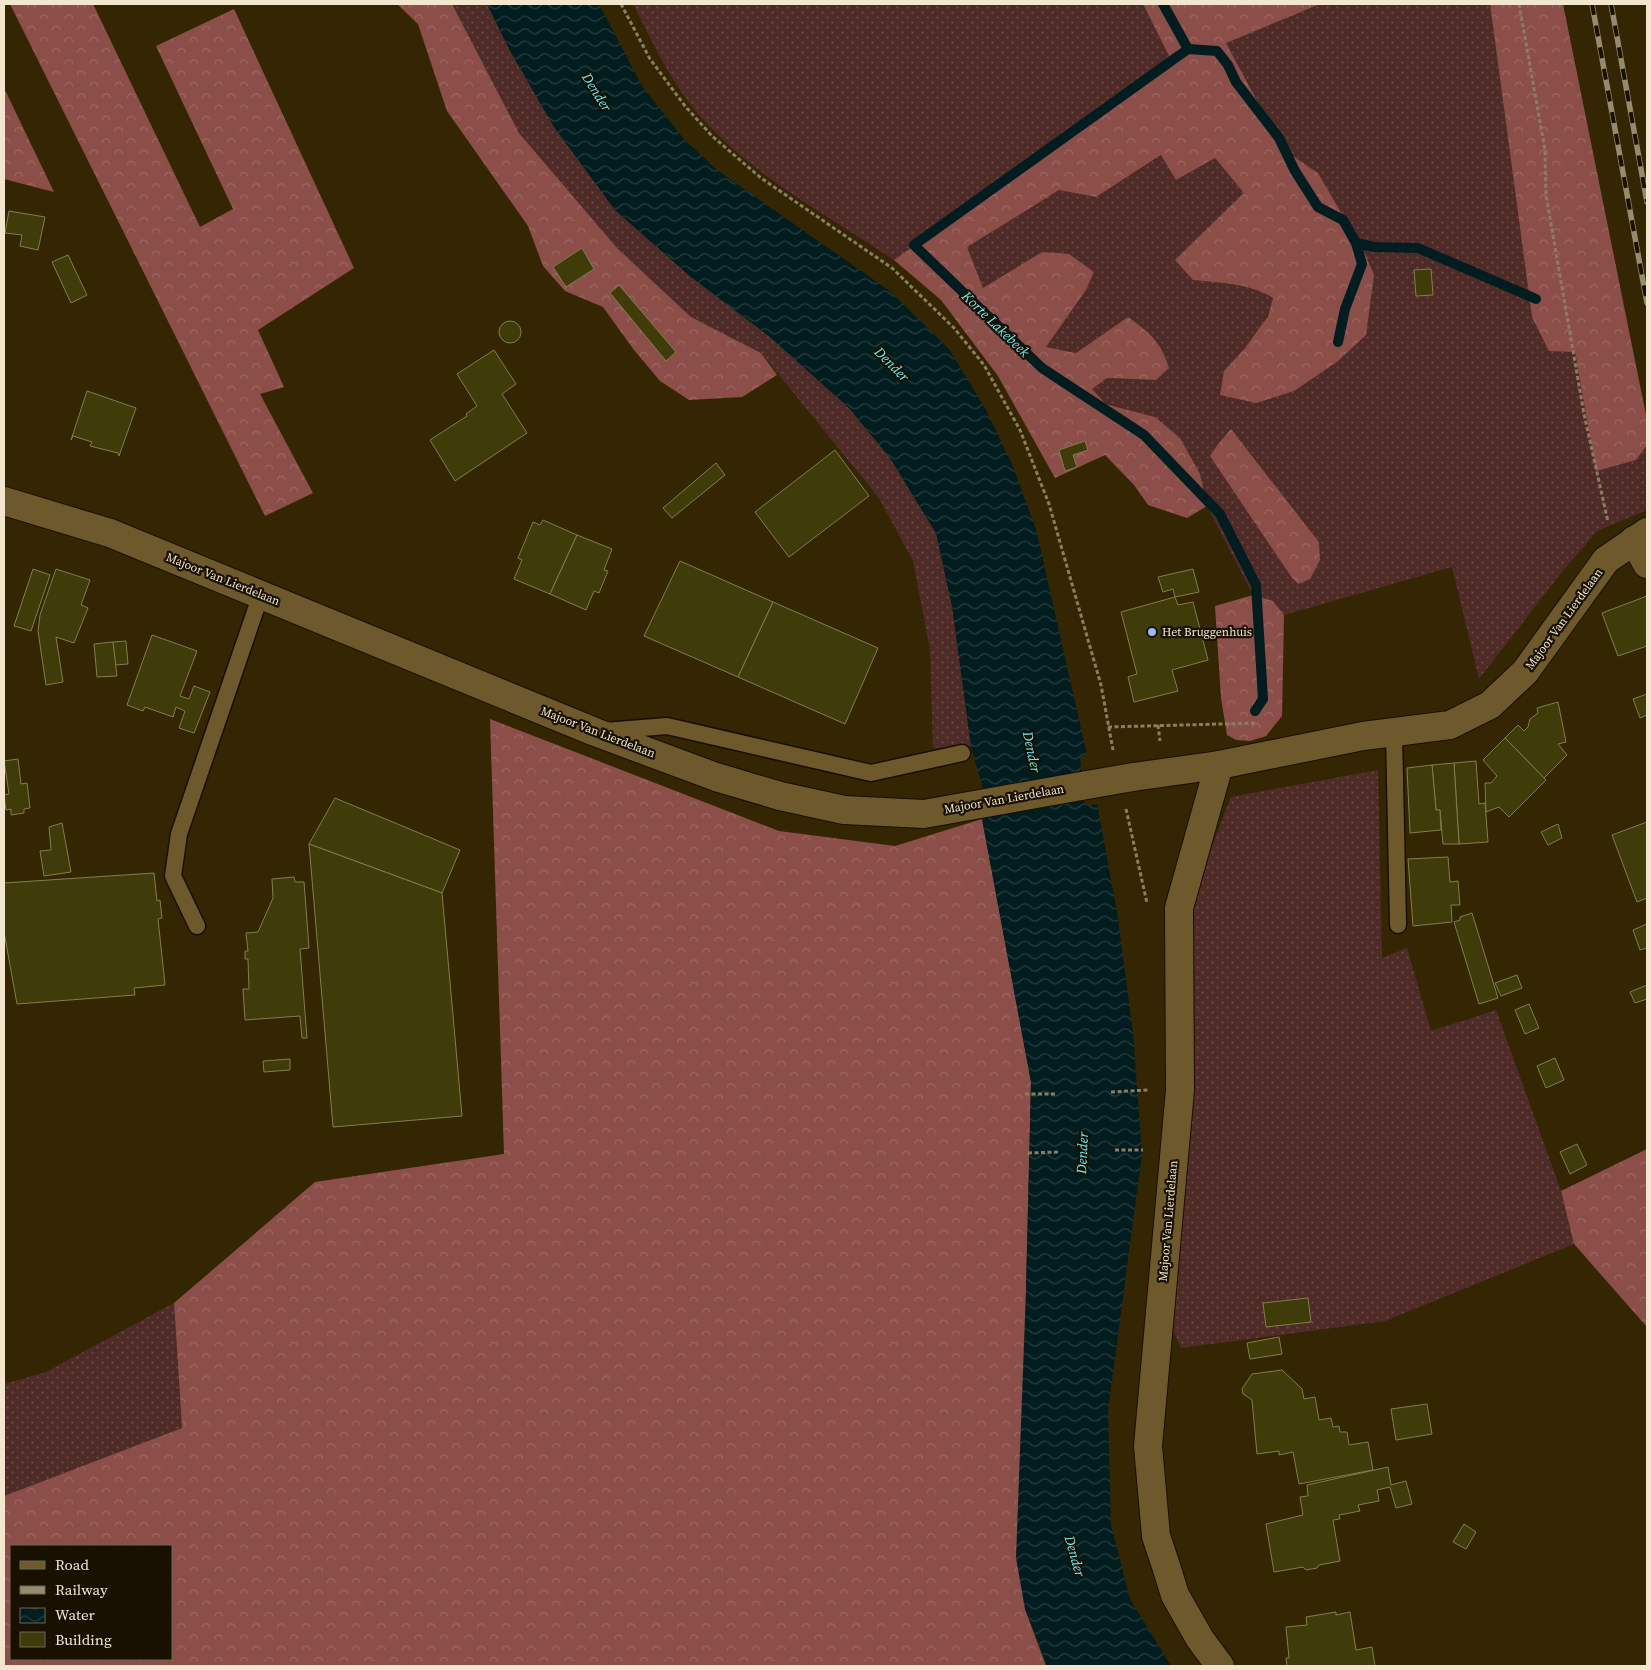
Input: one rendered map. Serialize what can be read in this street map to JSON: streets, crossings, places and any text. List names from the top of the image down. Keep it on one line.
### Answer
{"streets":{"street":["Majoor Van Lierdelaan"]},"water":["Dender","Korte Lakebeek"],"places":["Het Bruggenhuis"],"legend":["Road","Railway","Water","Building"]}
